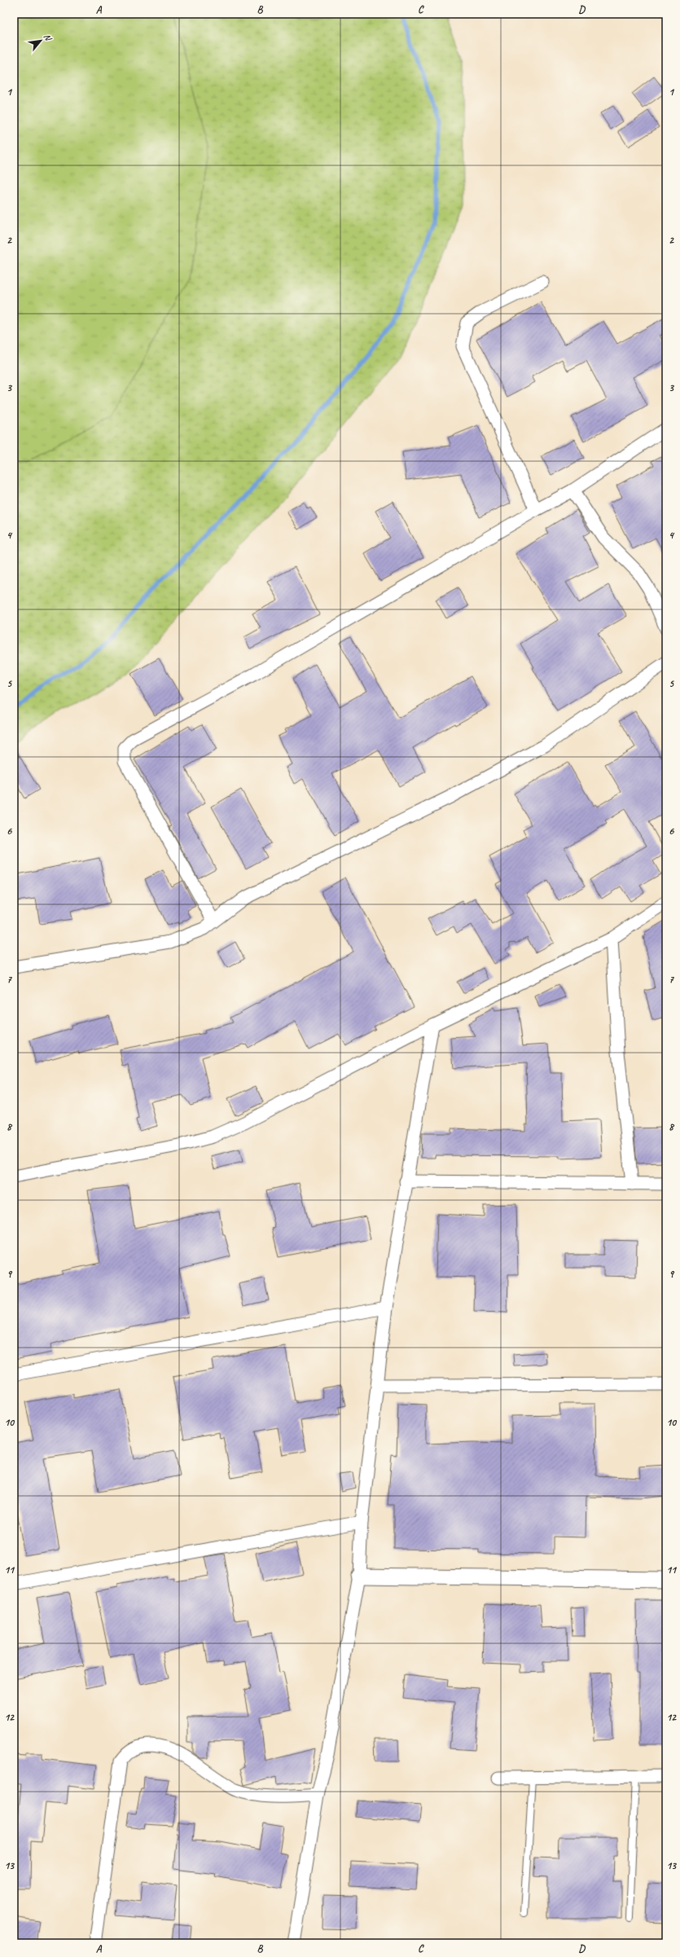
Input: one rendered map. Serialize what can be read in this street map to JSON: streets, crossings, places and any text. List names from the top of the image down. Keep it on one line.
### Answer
{"north":"top right","grid":{"columns":["A","B","C","D"],"rows":["1","2","3","4","5","6","7","8","9","10","11","12","13"]}}
